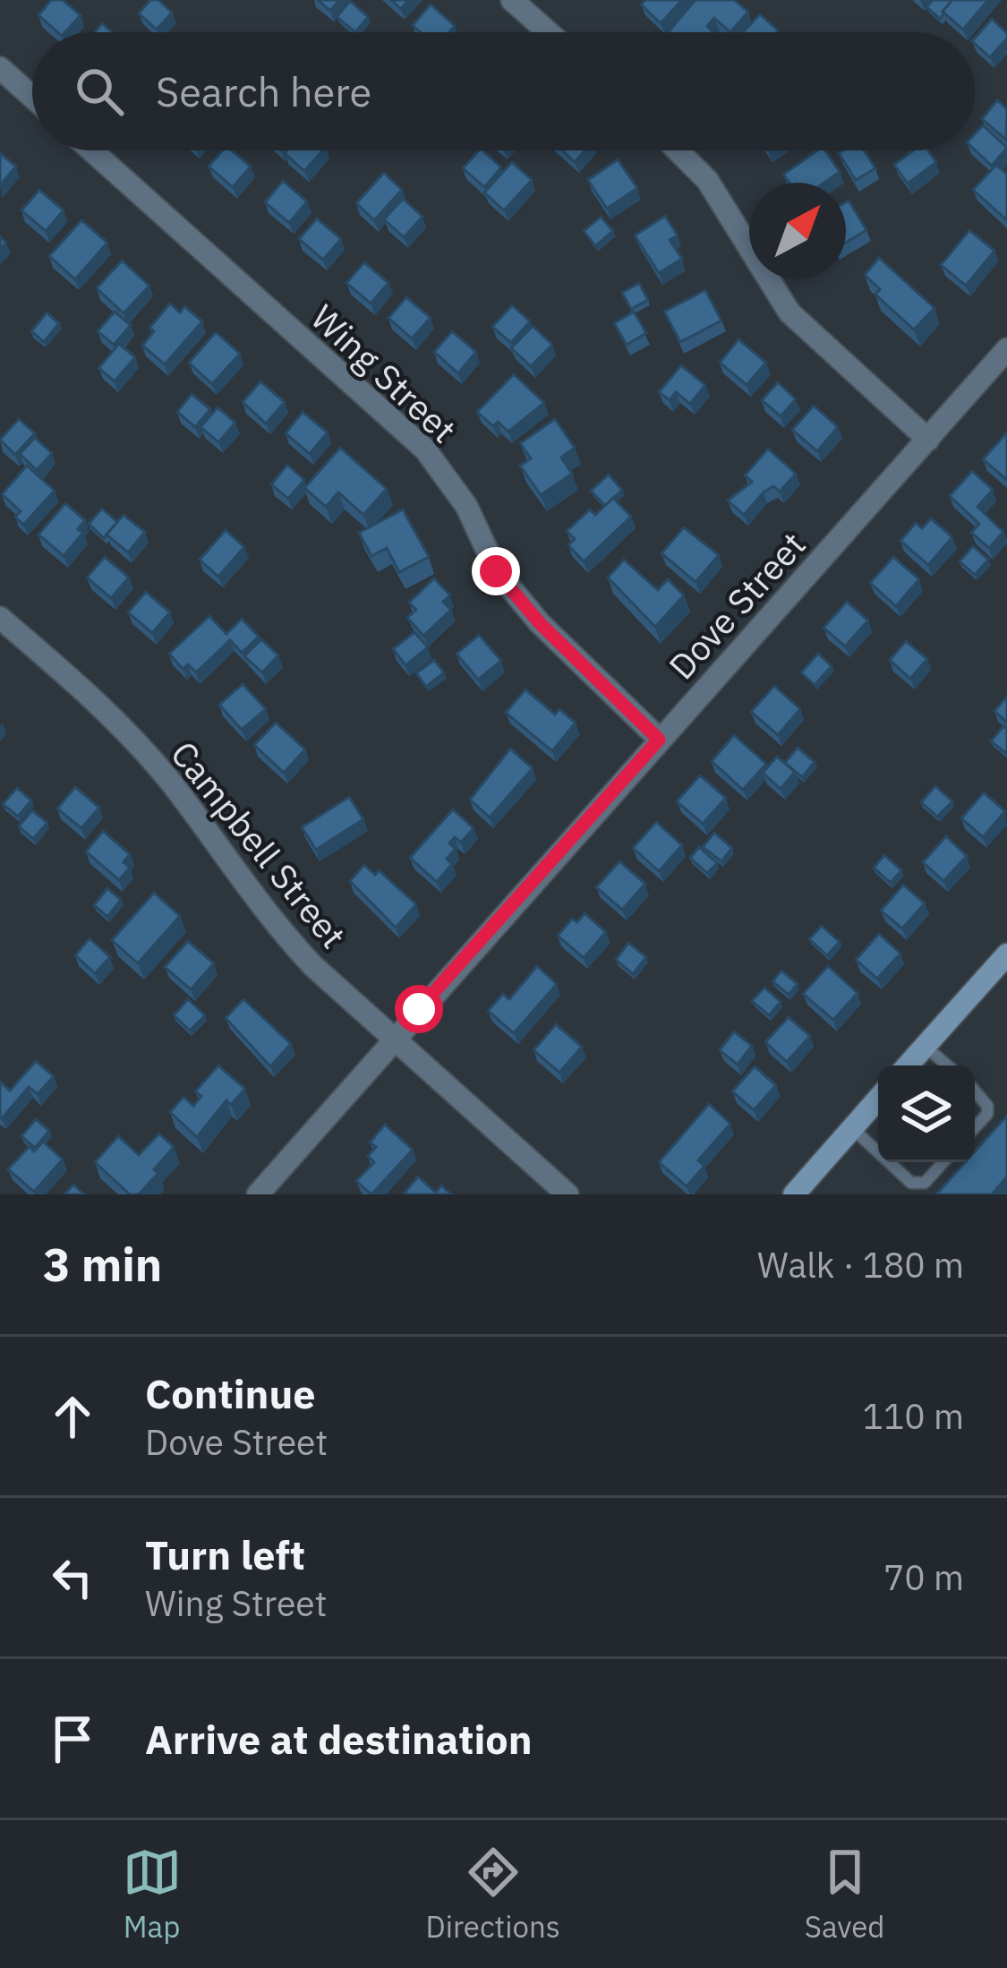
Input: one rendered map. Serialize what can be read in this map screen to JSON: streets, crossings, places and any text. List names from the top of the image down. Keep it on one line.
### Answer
{"streets":{"street":["Wing Street","Dove Street","Campbell Street"]},"crossings":[["Wing Street","Dove Street"],["Dove Street","Campbell Street"]],"north":"top right","page":{"search":"Search here","heading":["3 min","Walk · 180 m"],"list":[["Continue","Dove Street","110 m"],["Turn left","Wing Street","70 m"],"Arrive at destination"],"nav":["Map","Directions","Saved"]}}
